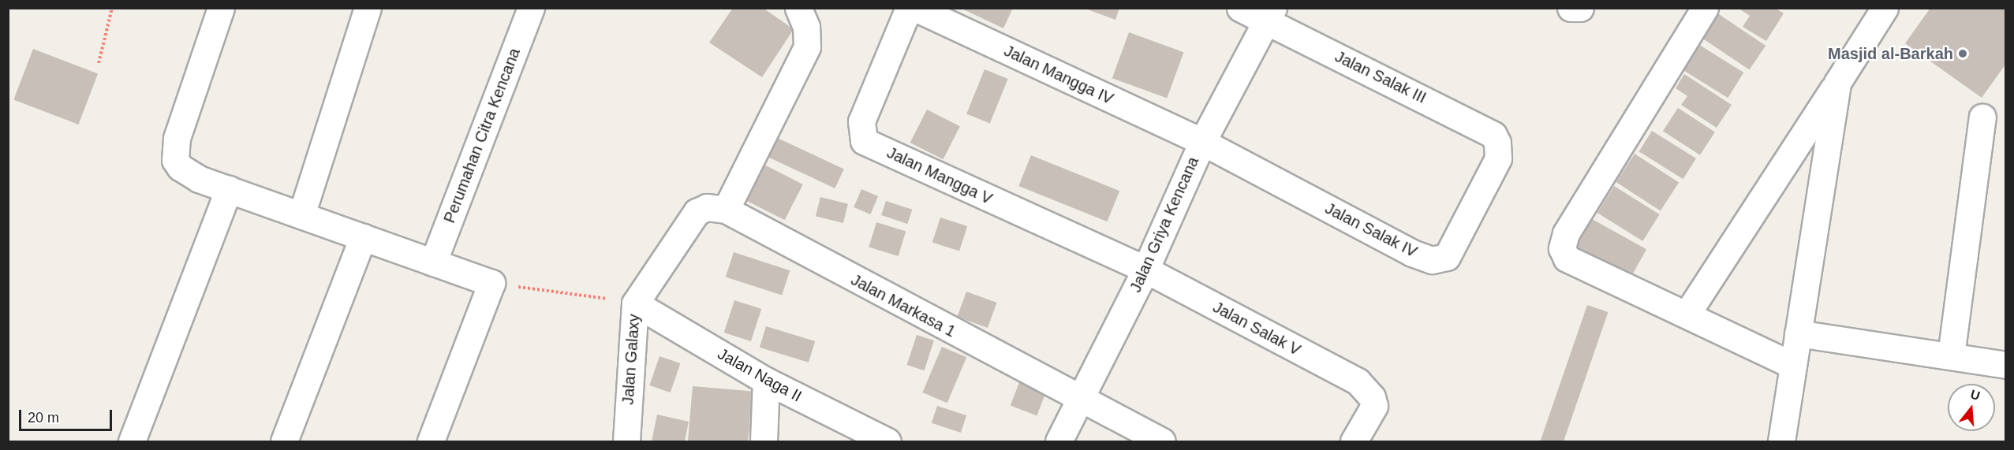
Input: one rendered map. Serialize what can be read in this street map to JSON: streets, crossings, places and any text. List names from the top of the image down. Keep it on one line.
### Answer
{"streets":{"street":["Jalan Mangga IV","Jalan Salak III","Perumahan Citra Kencana","Jalan Mangga V","Jalan Griya Kencana","Jalan Salak IV","Jalan Markasa 1","Jalan Salak V","Jalan Galaxy","Jalan Naga II"]},"crossings":[["Jalan Mangga IV","Jalan Griya Kencana"],["Jalan Mangga IV","Jalan Salak IV"],["Jalan Salak III","Jalan Griya Kencana"],["Jalan Salak III","Jalan Salak IV"],["Jalan Mangga V","Jalan Griya Kencana"],["Jalan Mangga V","Jalan Salak V"],["Jalan Griya Kencana","Jalan Salak IV"],["Jalan Griya Kencana","Jalan Markasa 1"],["Jalan Griya Kencana","Jalan Salak V"],["Jalan Markasa 1","Jalan Galaxy"],["Jalan Galaxy","Jalan Naga II"]],"places":["Masjid al-Barkah"],"scale_bar":"20 m","north":"top"}
